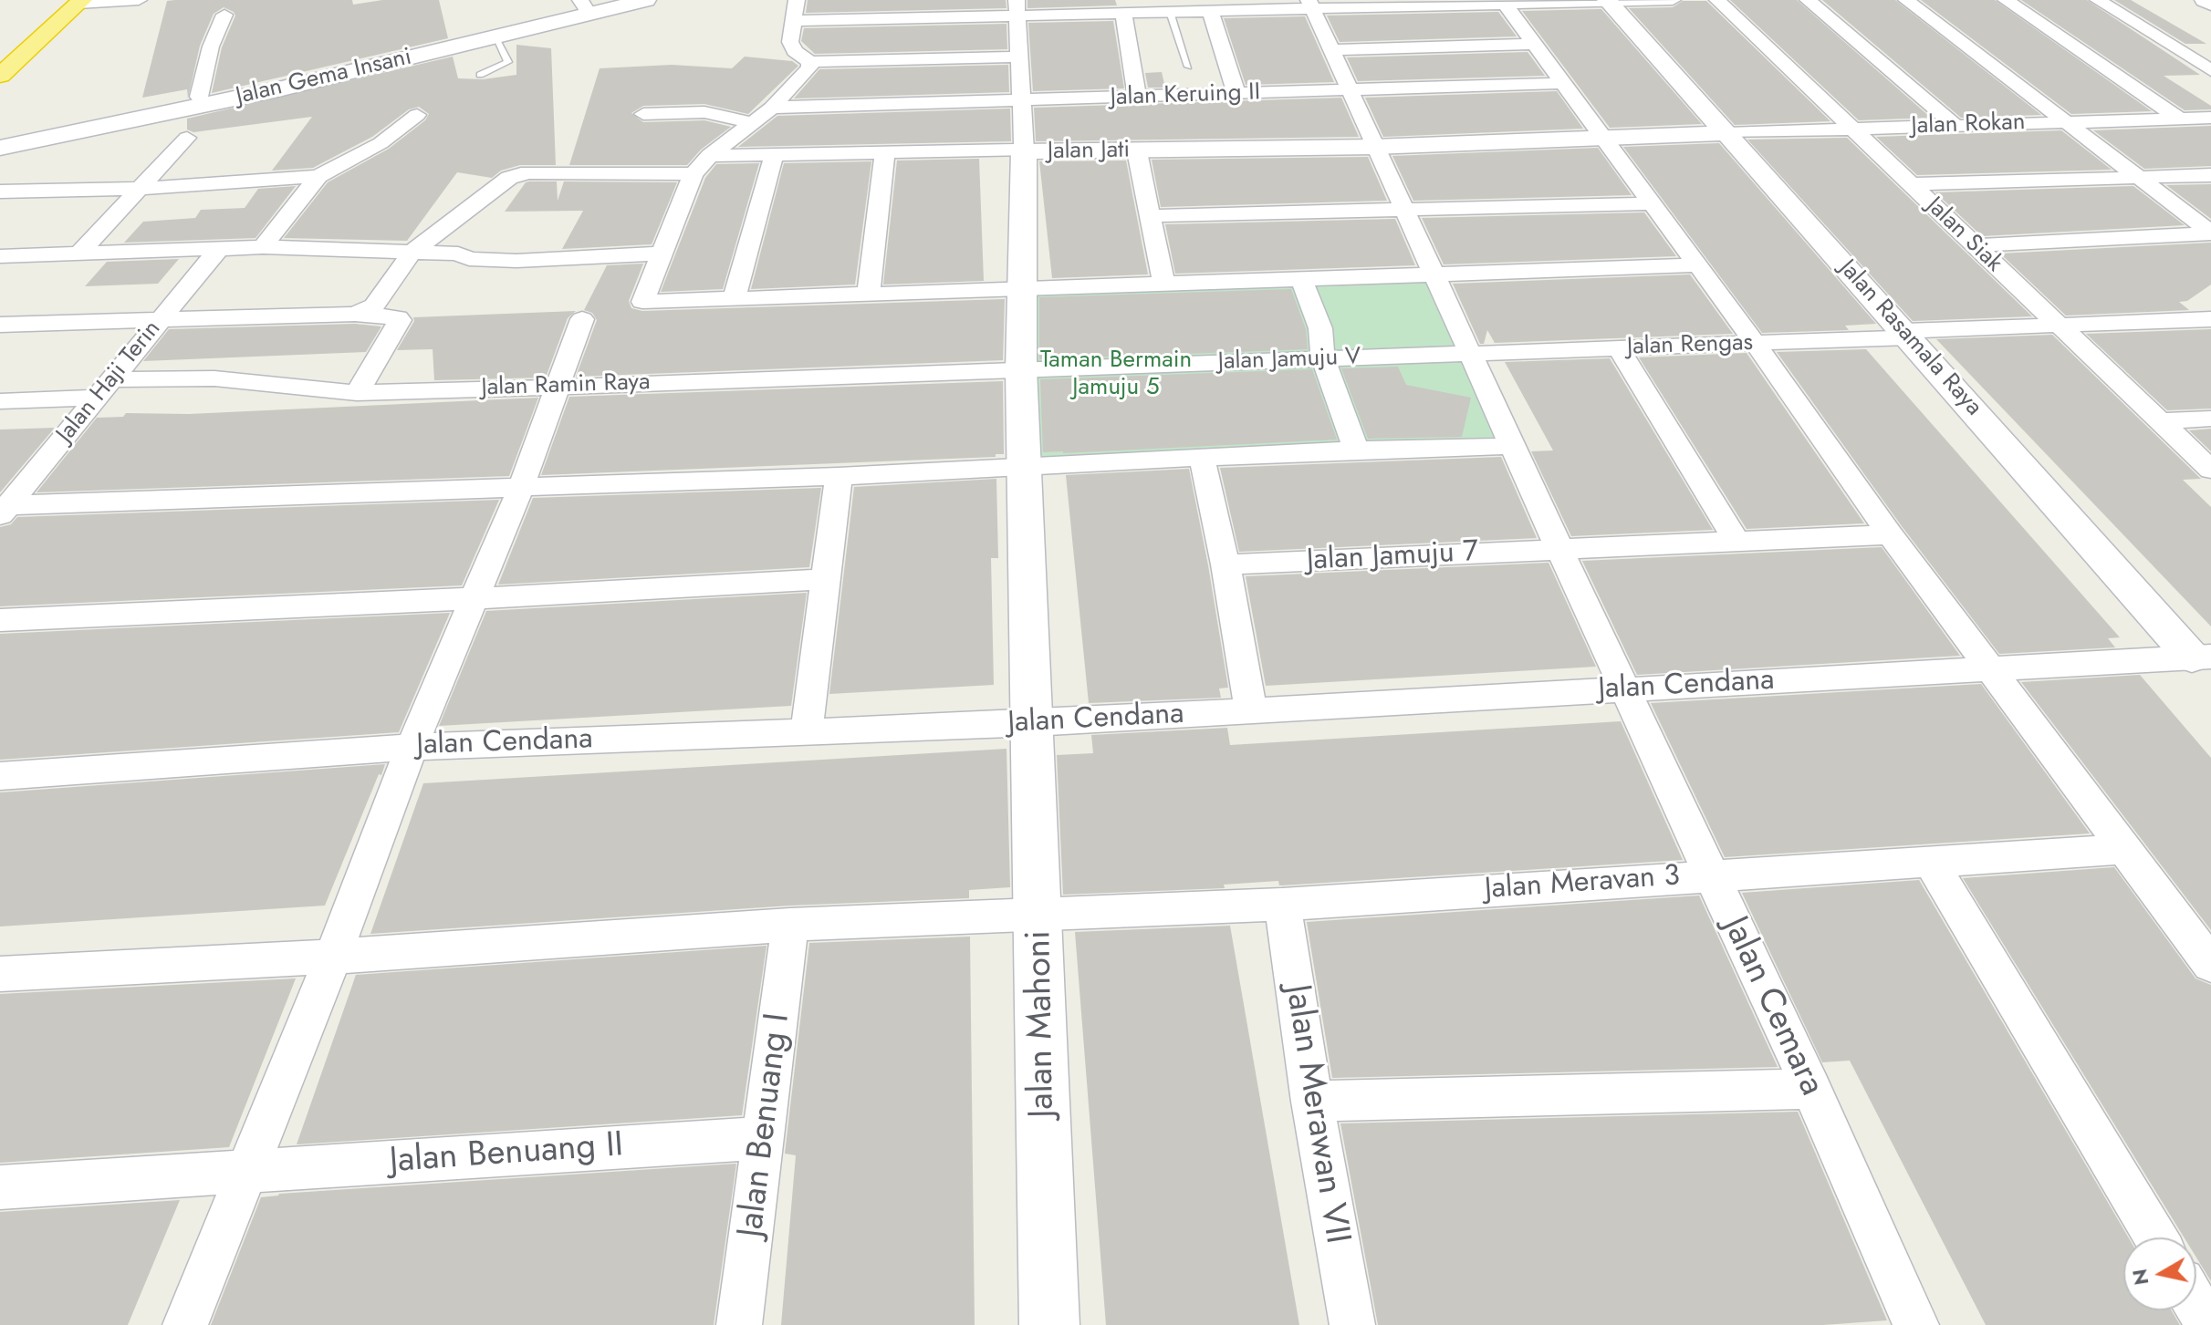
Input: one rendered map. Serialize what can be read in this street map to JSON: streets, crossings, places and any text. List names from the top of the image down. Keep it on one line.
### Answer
{"streets":{"street":["Jalan Gema Insani","Jalan Keruing II","Jalan Rokan","Jalan Jati","Jalan Siak","Jalan Rasamala Raya","Jalan Rengas","Jalan Jamuju V","Jalan Haji Terin","Jalan Ramin Raya","Jalan Jamuju 7","Jalan Cendana","Jalan Meravan 3","Jalan Cemara","Jalan Mahoni","Jalan Merawan VII","Jalan Benuang I","Jalan Benuang II"]},"crossings":[["Jalan Keruing II","Jalan Cemara"],["Jalan Rokan","Jalan Jati"],["Jalan Rokan","Jalan Siak"],["Jalan Rokan","Jalan Rasamala Raya"],["Jalan Jati","Jalan Rasamala Raya"],["Jalan Jati","Jalan Jamuju V"],["Jalan Jati","Jalan Ramin Raya"],["Jalan Jati","Jalan Cendana"],["Jalan Jati","Jalan Cemara"],["Jalan Jati","Jalan Mahoni"],["Jalan Siak","Jalan Rengas"],["Jalan Rasamala Raya","Jalan Rengas"],["Jalan Rasamala Raya","Jalan Cendana"],["Jalan Rengas","Jalan Jamuju V"],["Jalan Rengas","Jalan Cemara"],["Jalan Jamuju V","Jalan Ramin Raya"],["Jalan Jamuju V","Jalan Cemara"],["Jalan Haji Terin","Jalan Ramin Raya"],["Jalan Jamuju 7","Jalan Cemara"],["Jalan Cendana","Jalan Cemara"],["Jalan Cendana","Jalan Mahoni"],["Jalan Meravan 3","Jalan Cemara"],["Jalan Meravan 3","Jalan Mahoni"],["Jalan Meravan 3","Jalan Merawan VII"],["Jalan Meravan 3","Jalan Benuang I"],["Jalan Benuang I","Jalan Benuang II"]],"parks":["Taman Bermain Jamuju 5"],"north":"left"}
